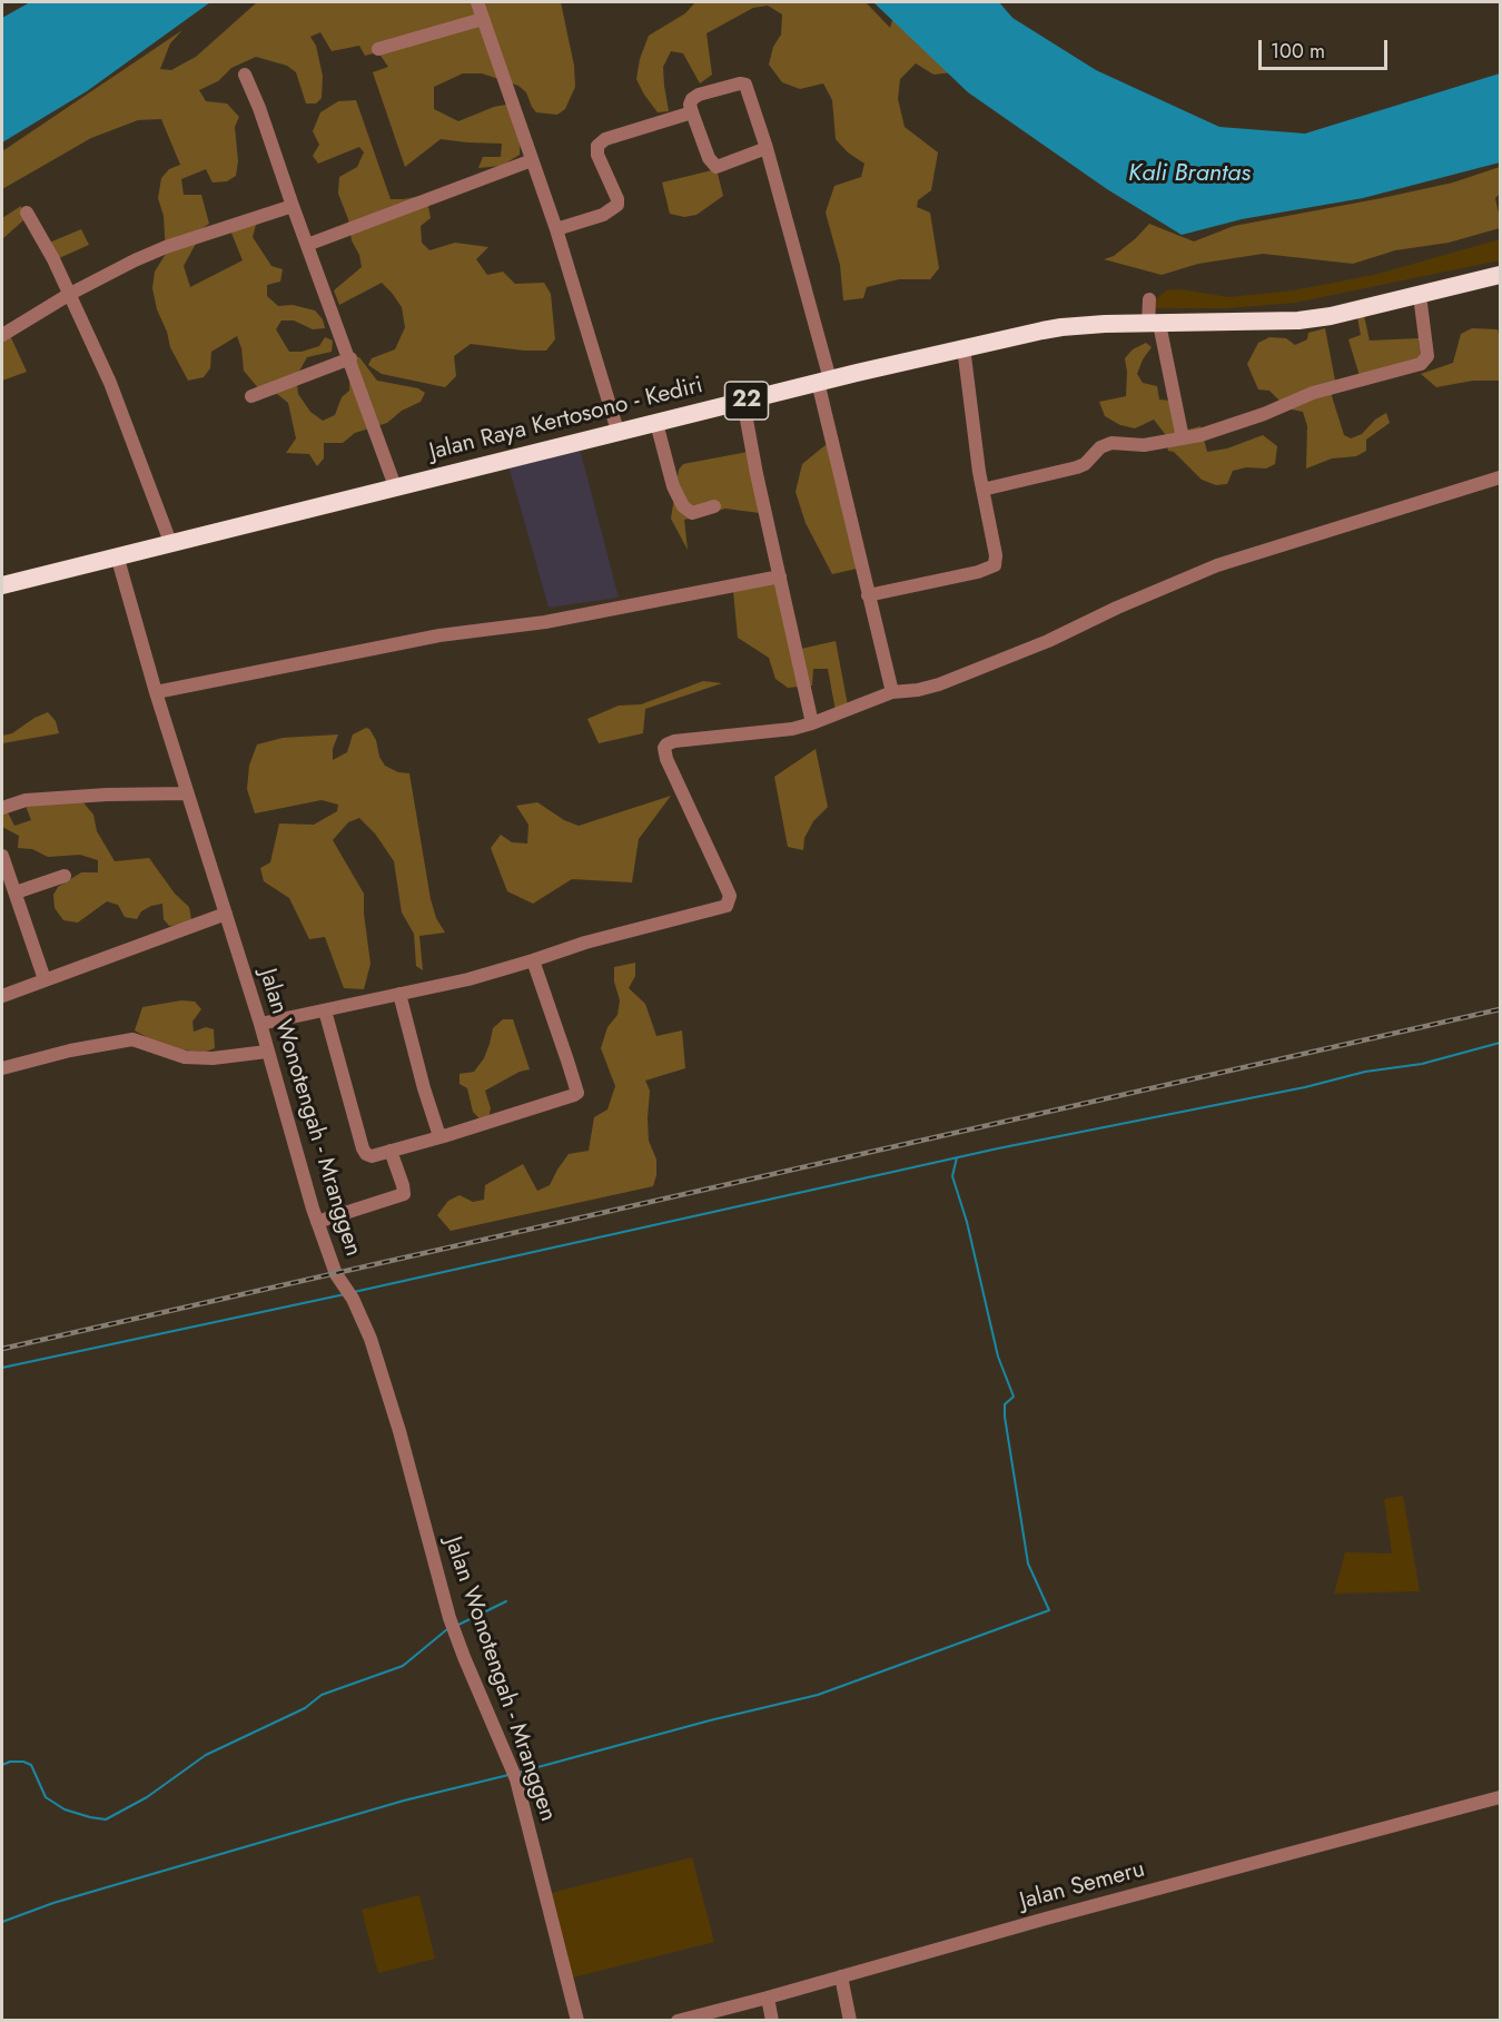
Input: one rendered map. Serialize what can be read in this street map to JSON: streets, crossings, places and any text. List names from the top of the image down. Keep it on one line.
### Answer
{"streets":{"highway":["22","Jalan Raya Kertosono - Kediri"],"street":["Jalan Wonotengah - Mranggen","Jalan Semeru"]},"crossings":[["Jalan Raya Kertosono - Kediri","Jalan Wonotengah - Mranggen"]],"water":["Kali Brantas"],"scale_bar":"100 m"}
